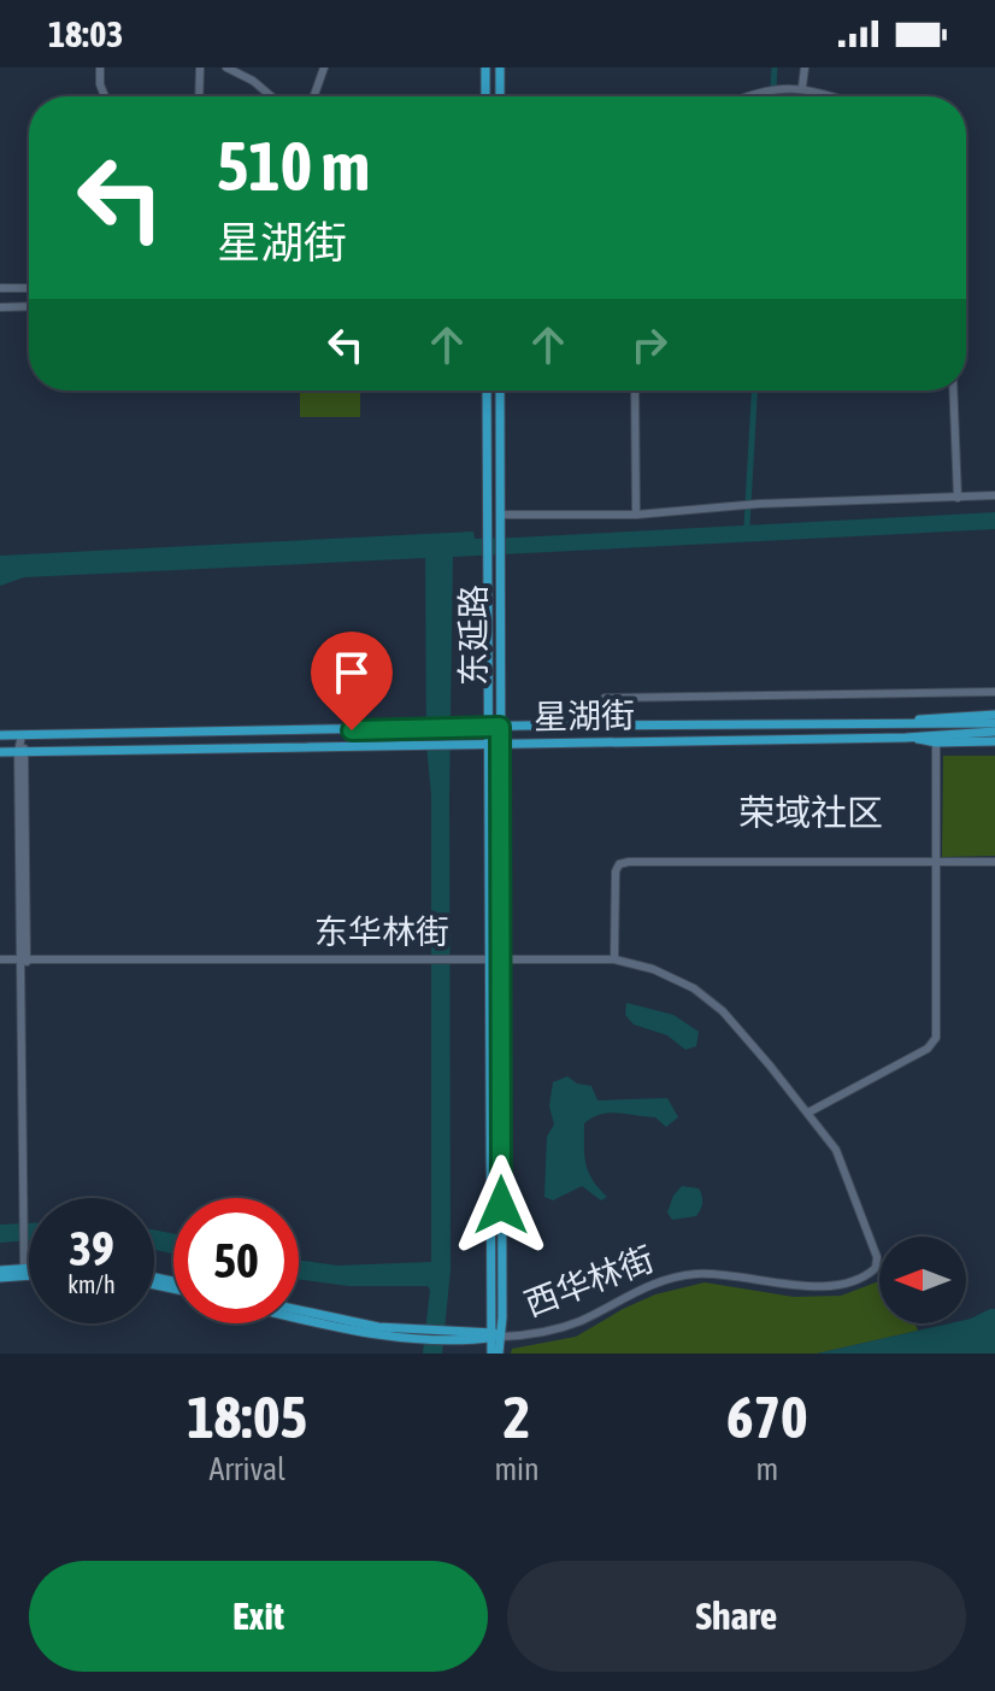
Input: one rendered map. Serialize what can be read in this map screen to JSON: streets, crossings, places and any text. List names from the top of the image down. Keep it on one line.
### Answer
{"streets":{"main road":["东延路","星湖街","西华林街"],"street":["东华林街"]},"crossings":[["东延路","星湖街"],["东延路","东华林街"],["东延路","西华林街"],["东华林街","西华林街"]],"districts":["荣域社区"],"north":"left","page":{"status":"18:03","turn":["510 m","星湖街"],"speed":"39 km/h","limit":"50","eta":["18:05","Arrival","2","min","670","m"],"buttons":["Exit","Share"]}}
